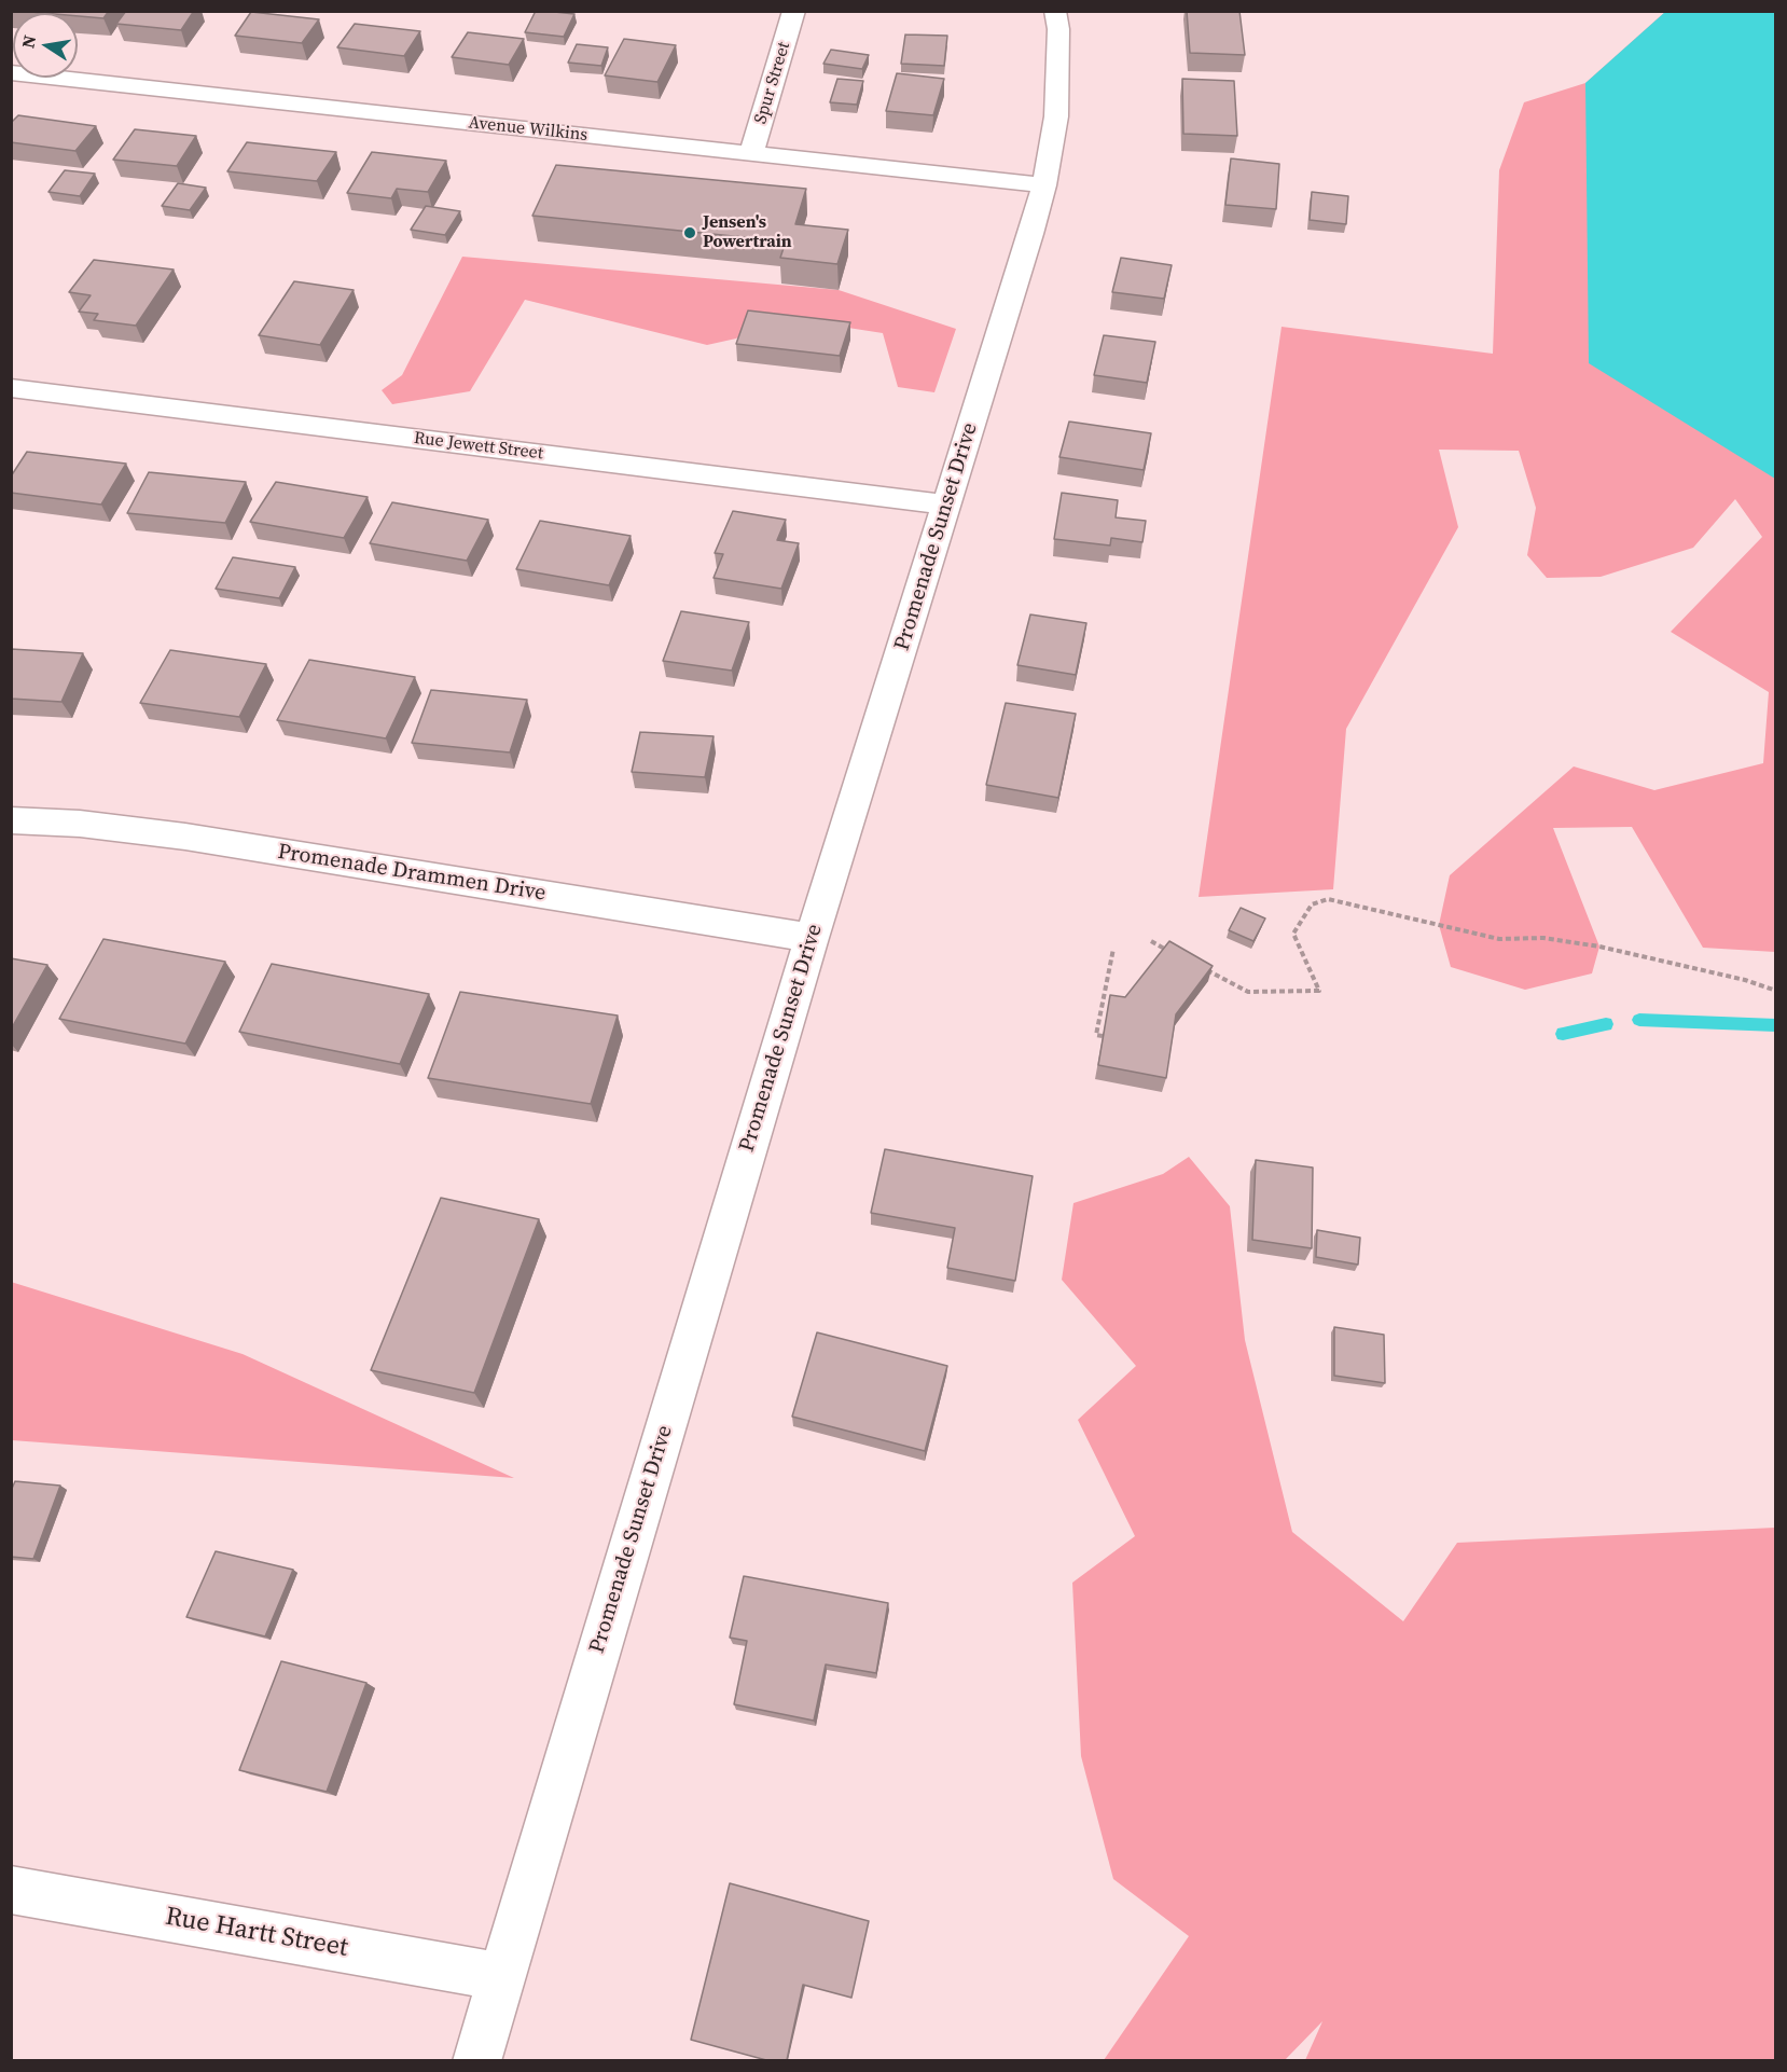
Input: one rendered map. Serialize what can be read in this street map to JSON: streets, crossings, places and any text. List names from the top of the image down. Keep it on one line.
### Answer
{"streets":{"street":["Spur Street","Avenue Wilkins","Rue Jewett Street","Promenade Sunset Drive","Promenade Drammen Drive","Rue Hartt Street"]},"crossings":[["Spur Street","Avenue Wilkins"],["Avenue Wilkins","Promenade Sunset Drive"],["Rue Jewett Street","Promenade Sunset Drive"],["Promenade Sunset Drive","Promenade Drammen Drive"],["Promenade Sunset Drive","Rue Hartt Street"]],"places":["Jensen's Powertrain"],"north":"left"}
